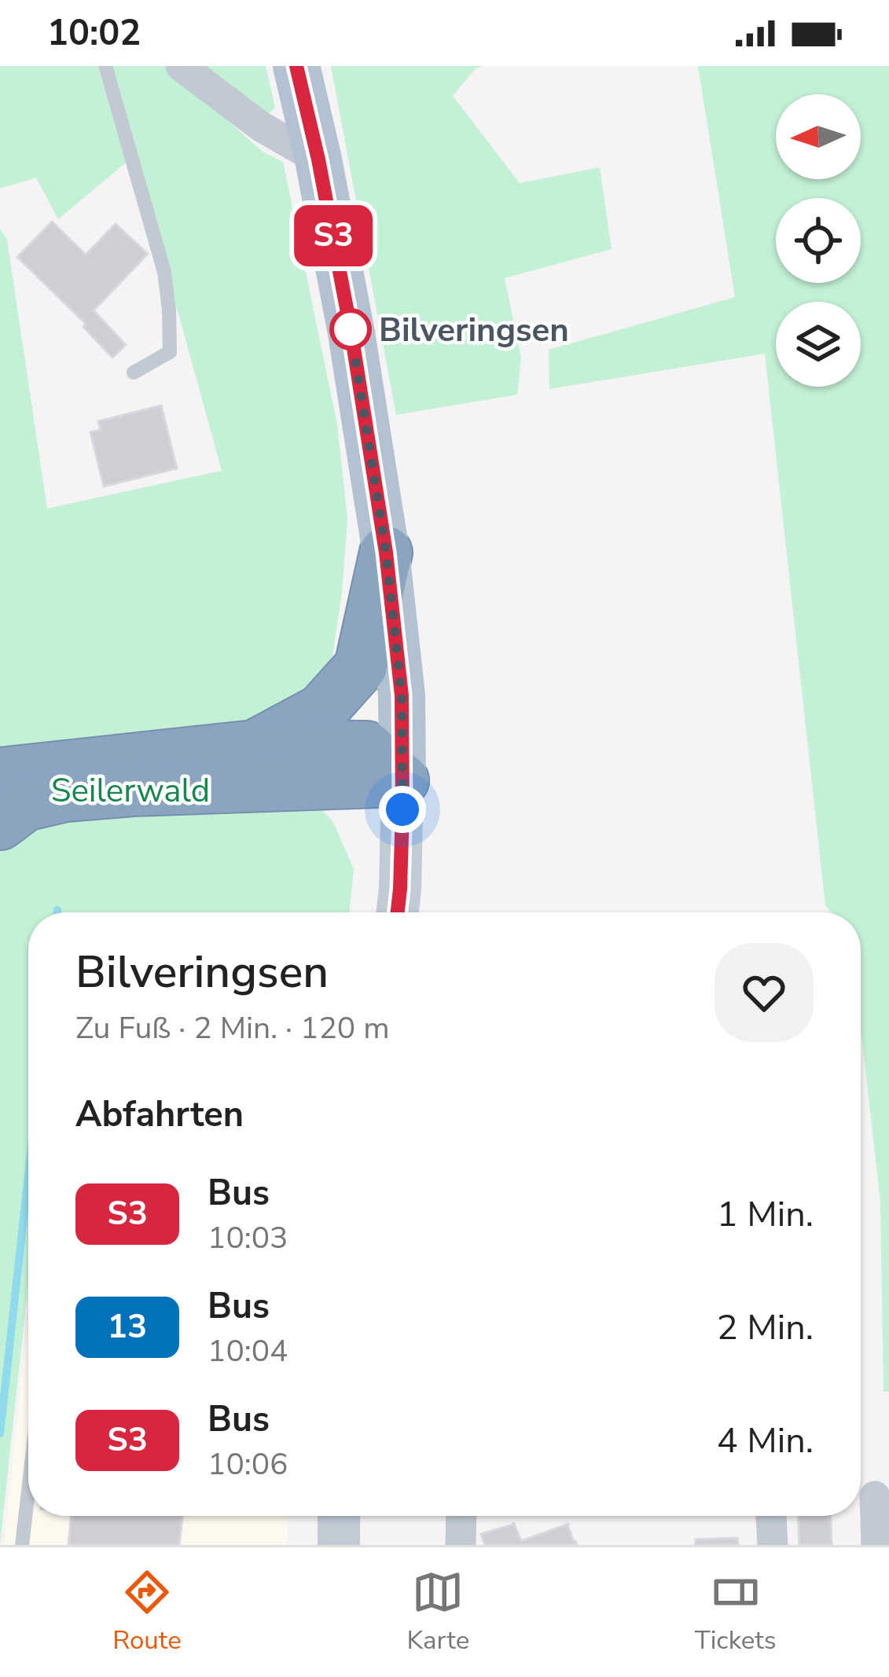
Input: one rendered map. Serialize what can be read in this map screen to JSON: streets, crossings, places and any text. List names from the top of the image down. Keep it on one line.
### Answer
{"parks":["Seilerwald"],"places":["Bilveringsen"],"lines":["bus line S3"],"north":"left","page":{"status":"10:02","on_map":"S3","heading":[["Bilveringsen","Zu Fuß · 2 Min. · 120 m"],"Abfahrten"],"list":[{"mark":"S3","name":"Bus","note":"10:03","value":"1 Min."},{"mark":"13","name":"Bus","note":"10:04","value":"2 Min."},{"mark":"S3","name":"Bus","note":"10:06","value":"4 Min."}],"tabs":["Route","Karte","Tickets"]}}
